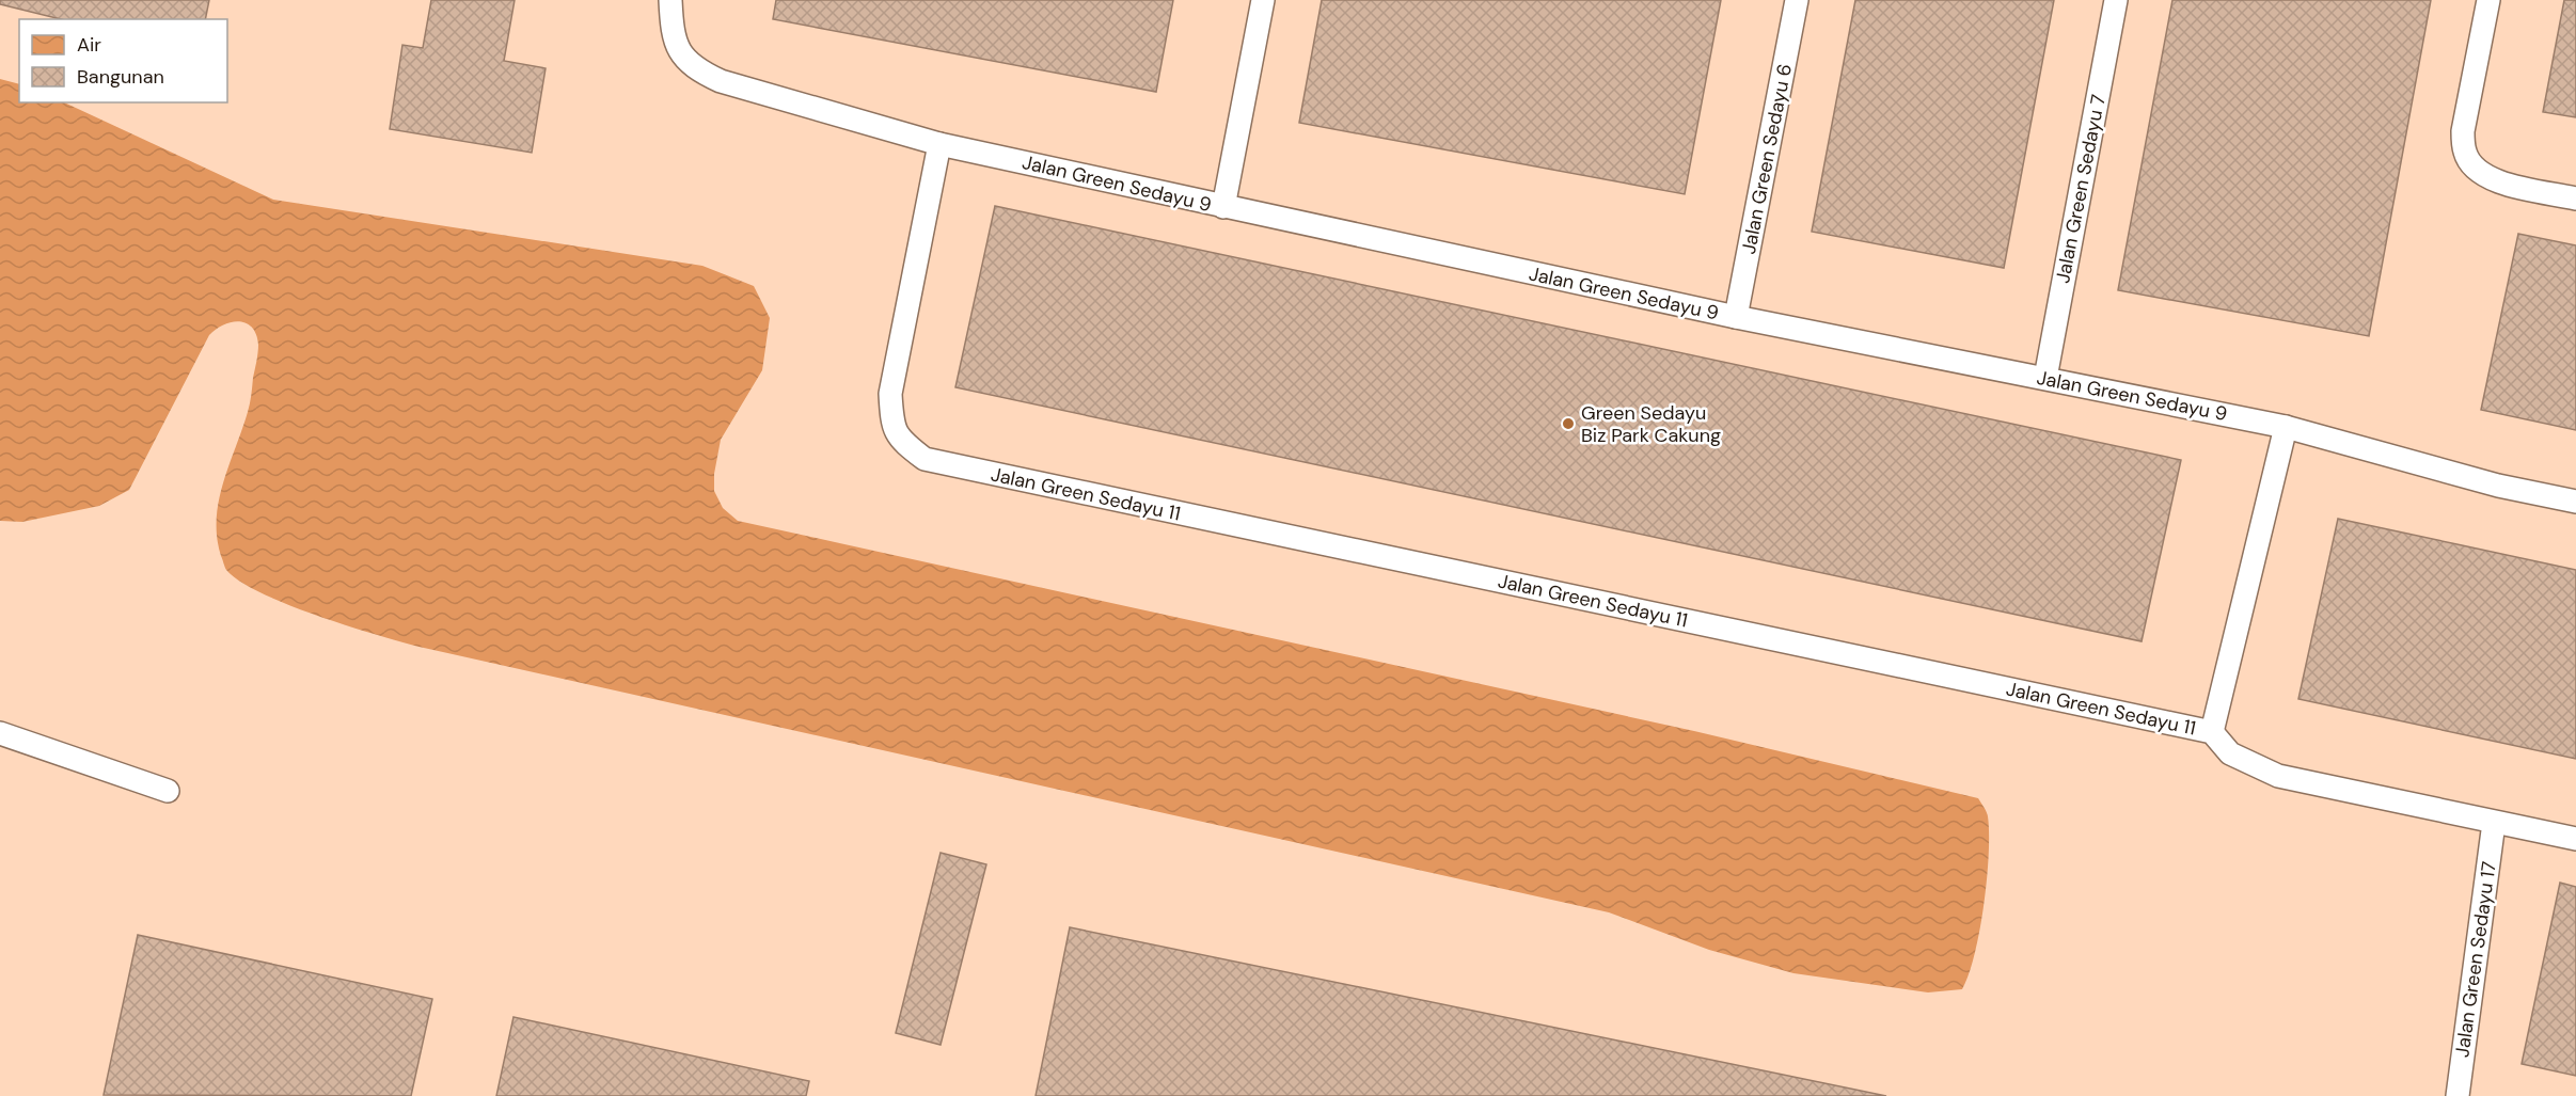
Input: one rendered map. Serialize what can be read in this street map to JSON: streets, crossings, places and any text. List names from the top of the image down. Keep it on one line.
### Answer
{"streets":{"lane":["Jalan Green Sedayu 6","Jalan Green Sedayu 9","Jalan Green Sedayu 7","Jalan Green Sedayu 11","Jalan Green Sedayu 17"]},"crossings":[["Jalan Green Sedayu 6","Jalan Green Sedayu 9"],["Jalan Green Sedayu 9","Jalan Green Sedayu 7"],["Jalan Green Sedayu 9","Jalan Green Sedayu 11"],["Jalan Green Sedayu 11","Jalan Green Sedayu 17"]],"places":["Green Sedayu Biz Park Cakung"],"legend":["Air","Bangunan"]}
